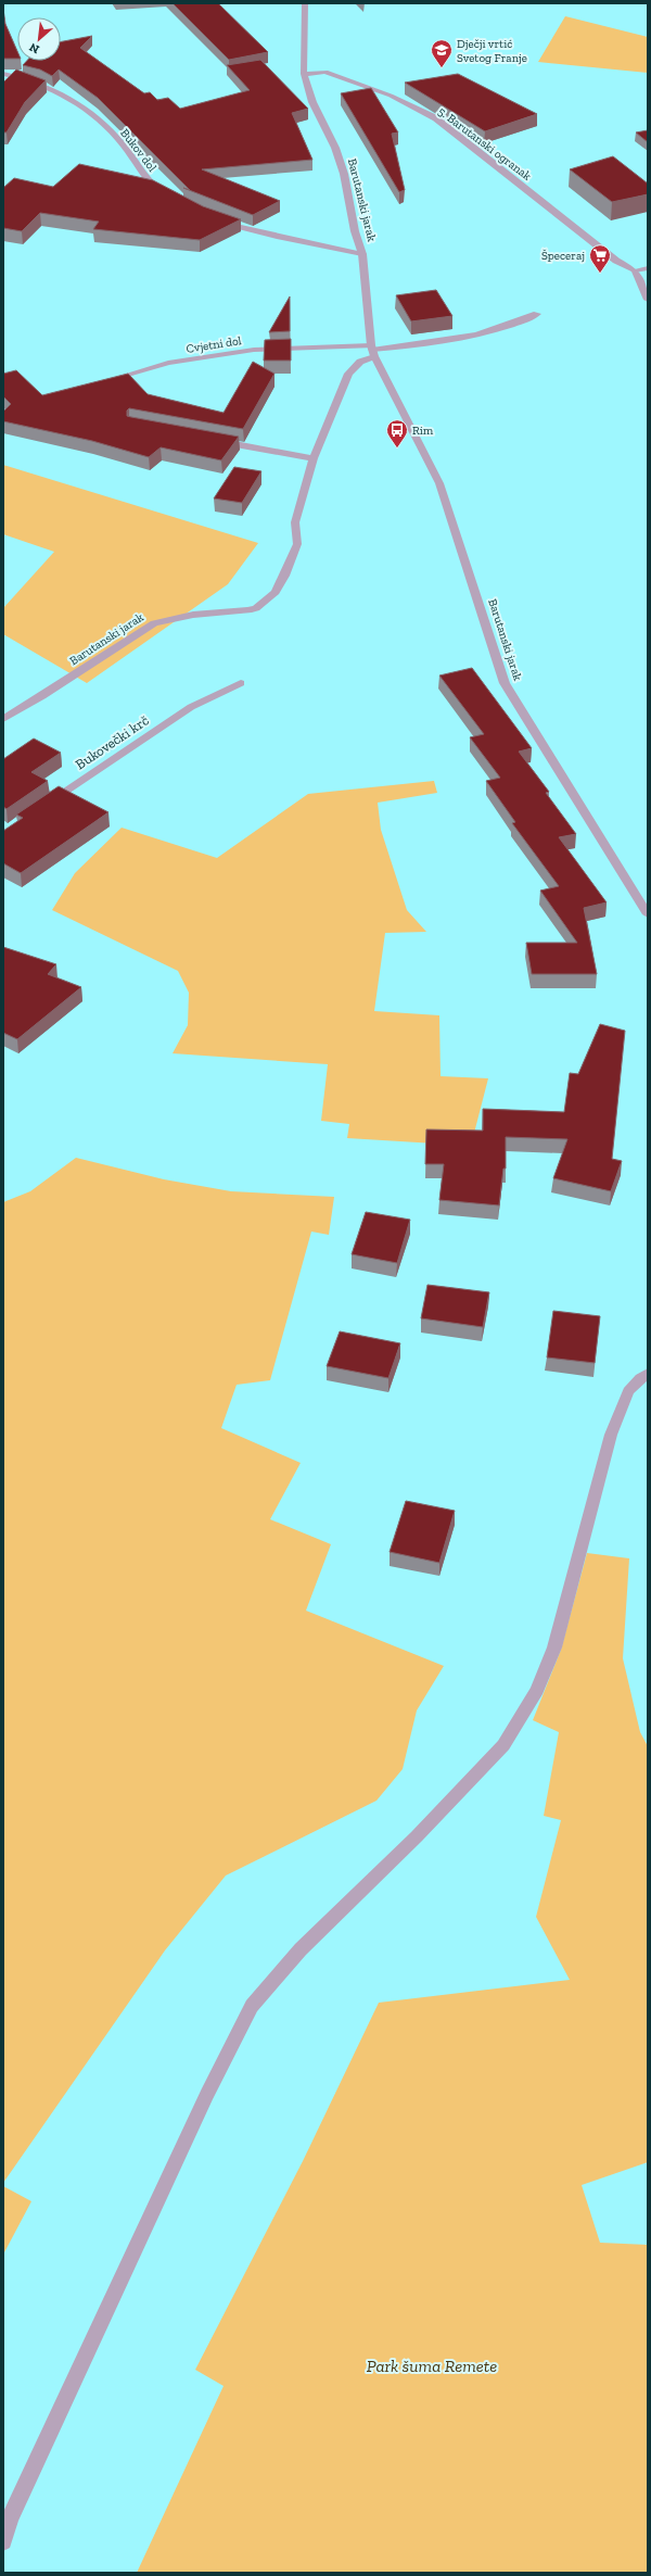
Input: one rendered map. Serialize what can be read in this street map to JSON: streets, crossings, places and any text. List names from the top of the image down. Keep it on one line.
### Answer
{"streets":{"street":["5. Barutanski ogranak","Bukov dol","Barutanski jarak","Cvjetni dol","Bukovečki krč"]},"crossings":[["5. Barutanski ogranak","Barutanski jarak"],["Barutanski jarak","Cvjetni dol"]],"parks":["Park šuma Remete"],"places":{"school or university":["Dječji vrtić Svetog Franje"],"supermarket":["Špeceraj"],"bus stop":["Rim"]},"north":"bottom left"}
